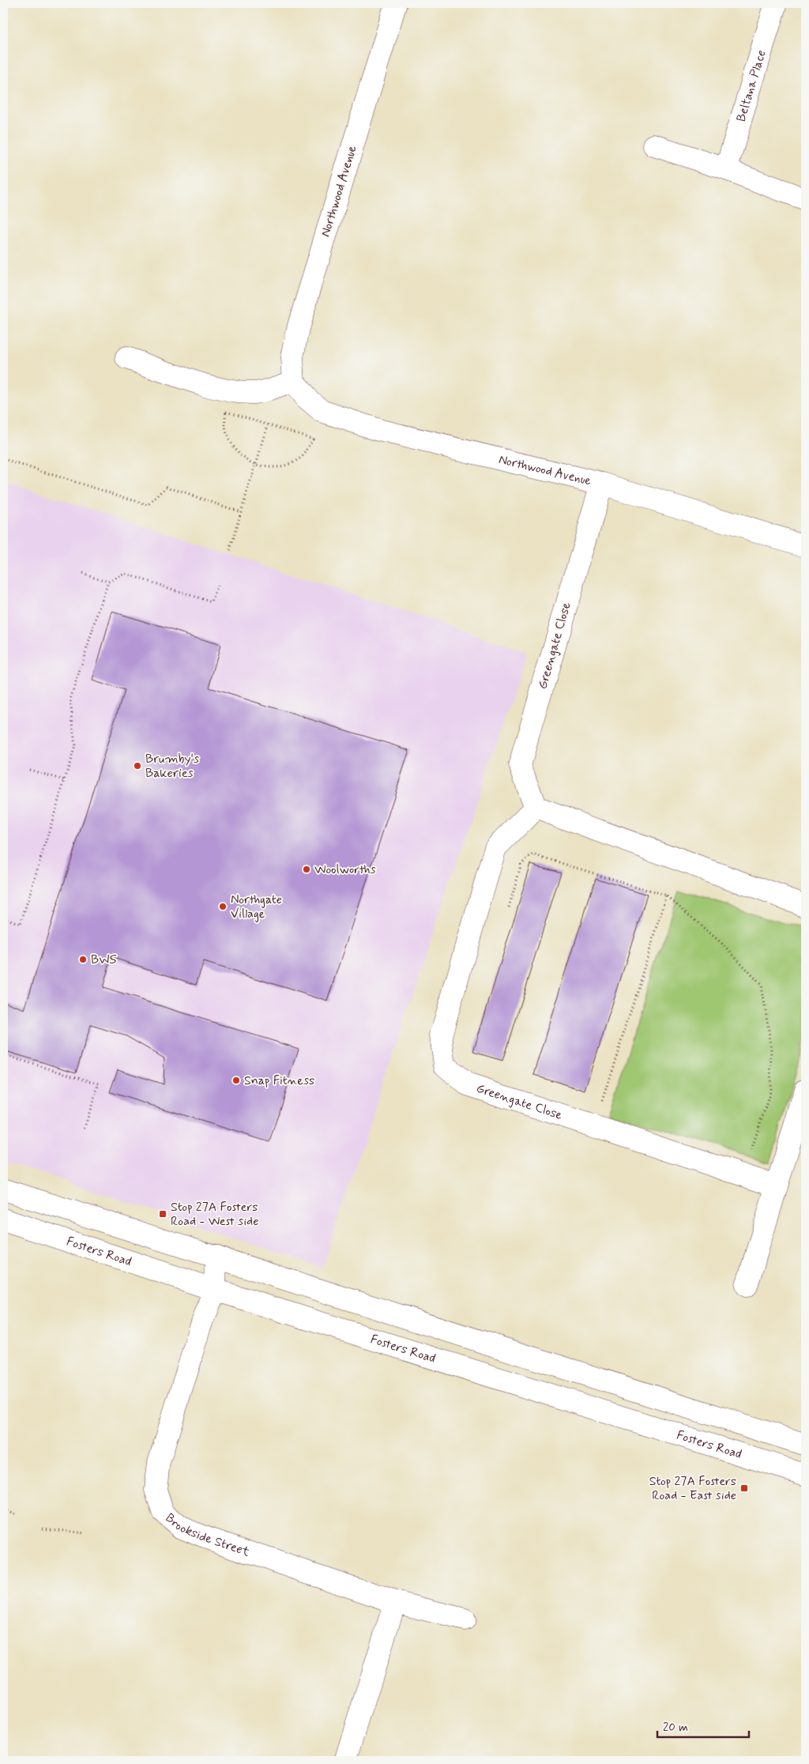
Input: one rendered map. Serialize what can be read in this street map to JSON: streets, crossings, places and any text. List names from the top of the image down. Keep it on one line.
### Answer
{"streets":{"street":["Beltana Place","Northwood Avenue","Greengate Close","Fosters Road","Brookside Street"]},"crossings":[["Northwood Avenue","Greengate Close"],["Fosters Road","Brookside Street"]],"places":{"other":["Brumby's Bakeries","Woolworths","Northgate Village","BWS","Snap Fitness"],"transit":["Stop 27A Fosters Road - West side","Stop 27A Fosters Road - East side"]},"scale_bar":"20 m"}
